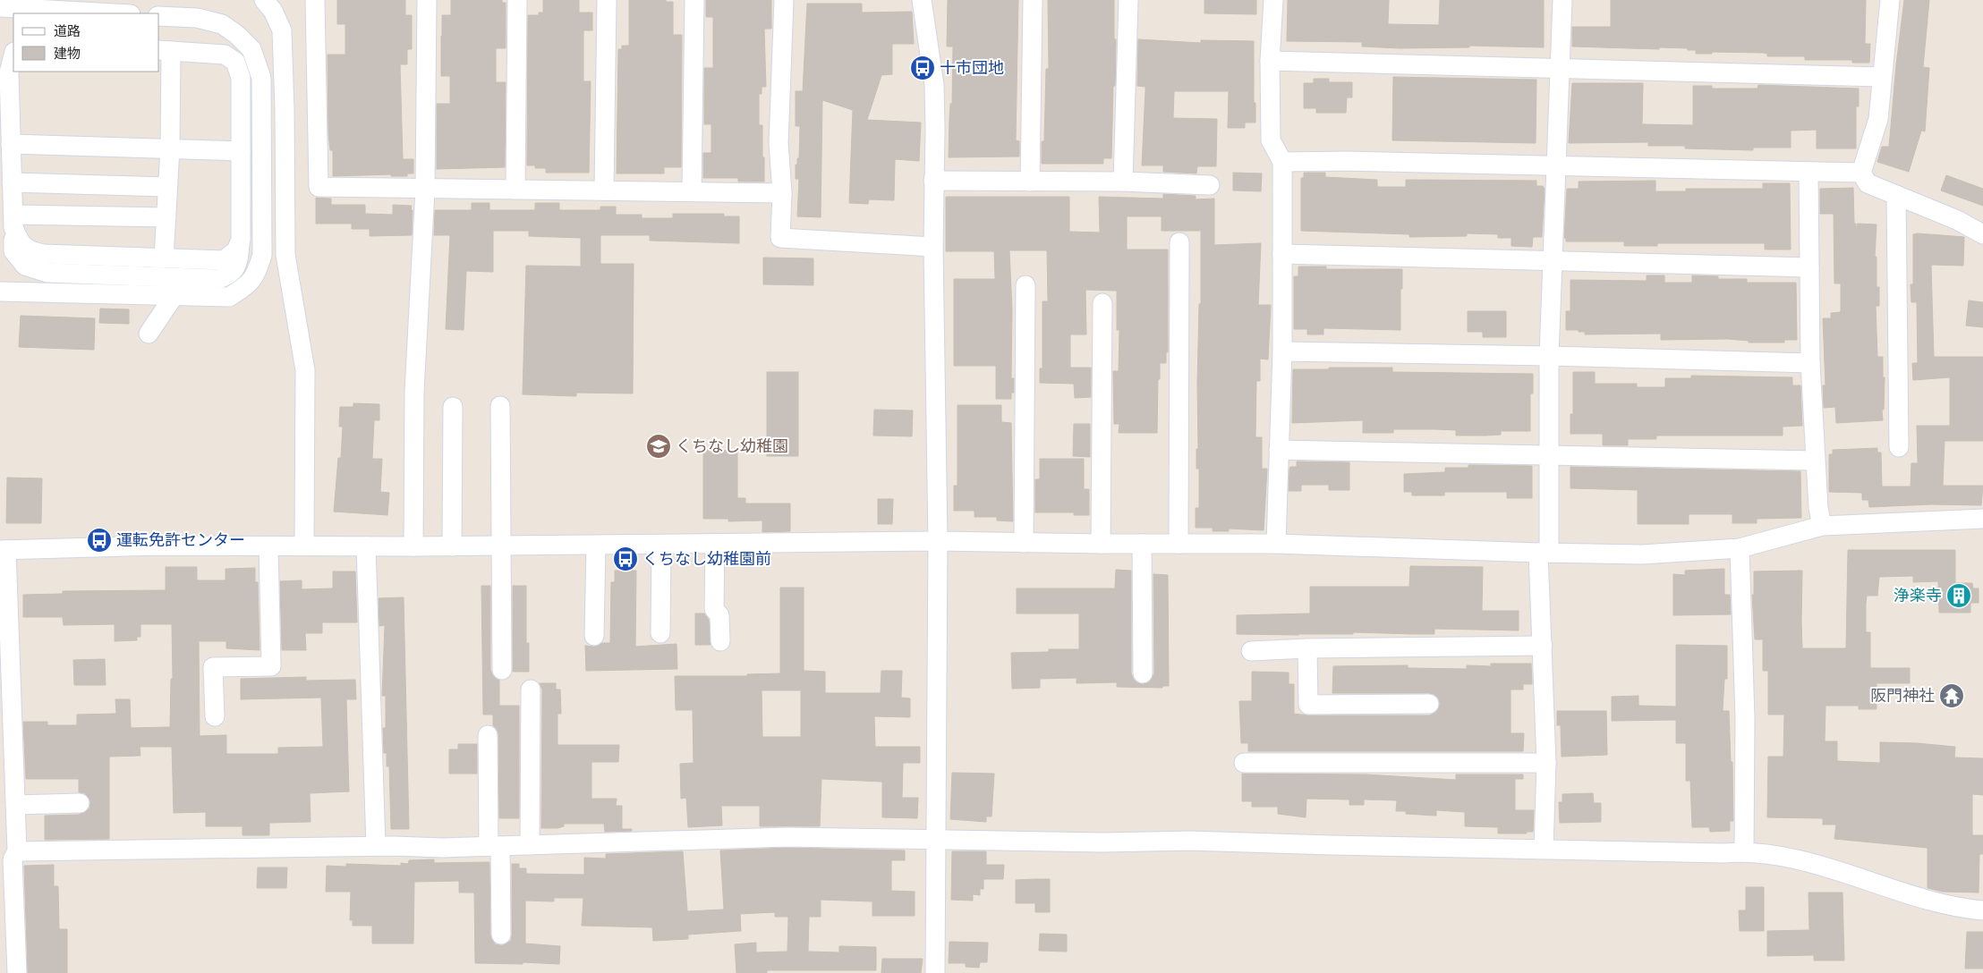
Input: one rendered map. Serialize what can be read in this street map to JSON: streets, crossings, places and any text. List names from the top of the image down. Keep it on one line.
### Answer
{"places":{"bus stop":["十市団地","運転免許センター","くちなし幼稚園前"],"school or university":["くちなし幼稚園"],"building":["浄楽寺"],"temple":["阪門神社"]},"legend":["道路","建物"]}
